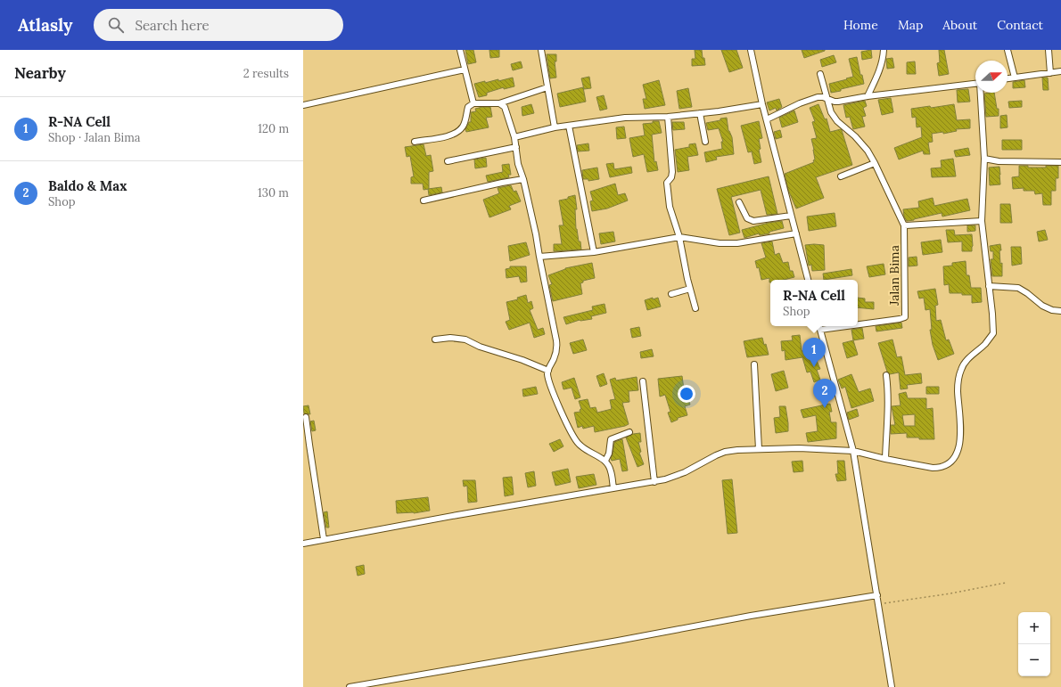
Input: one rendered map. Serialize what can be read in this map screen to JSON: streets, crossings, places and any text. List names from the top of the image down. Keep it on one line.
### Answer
{"streets":{"street":["Jalan Bima"]},"north":"right","page":{"header":"Atlasly","search":"Search here","nav":["Home","Map","About","Contact"],"heading":["Nearby","2 results"],"list":[{"mark":"1","name":"R-NA Cell","note":"Shop · Jalan Bima","value":"120 m"},{"mark":"2","name":"Baldo & Max","note":"Shop","value":"130 m"}],"popup":["R-NA Cell","Shop"],"pins":["1","2"],"map_buttons":["+","−"]}}
